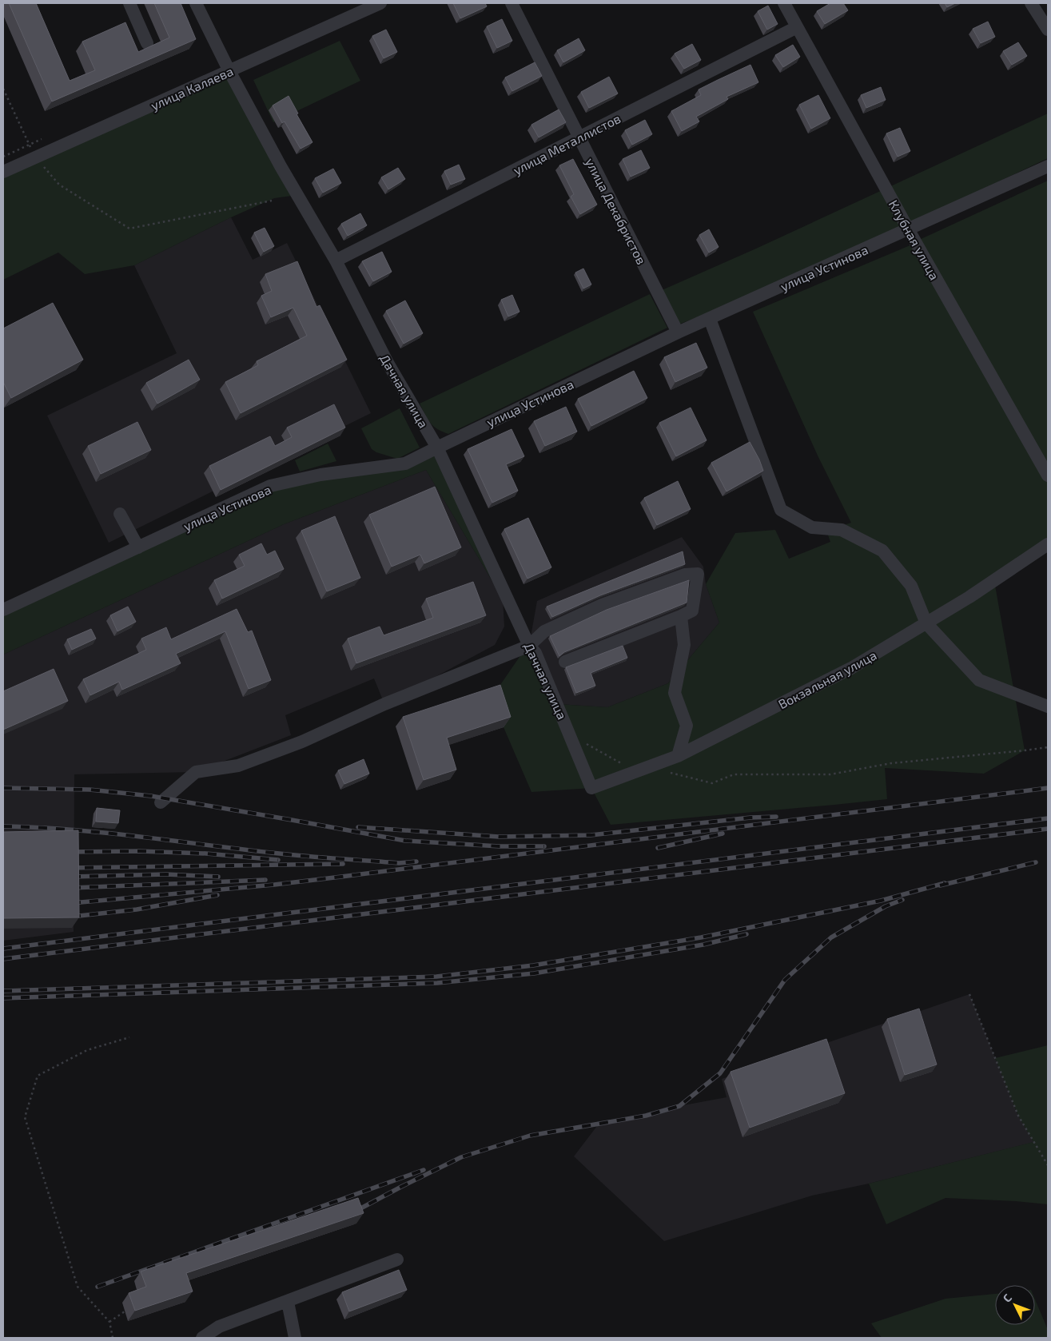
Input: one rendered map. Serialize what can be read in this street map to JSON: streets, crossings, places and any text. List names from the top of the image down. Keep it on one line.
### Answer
{"streets":{"street":["улица Каляева","улица Металлистов","улица Декабристов","Клубная улица","улица Устинова","Дачная улица","Вокзальная улица"]},"crossings":[["улица Каляева","Дачная улица"],["улица Металлистов","улица Декабристов"],["улица Металлистов","Клубная улица"],["улица Металлистов","Дачная улица"],["улица Декабристов","улица Устинова"],["Клубная улица","улица Устинова"],["улица Устинова","Дачная улица"],["Дачная улица","Вокзальная улица"]],"north":"top left"}
